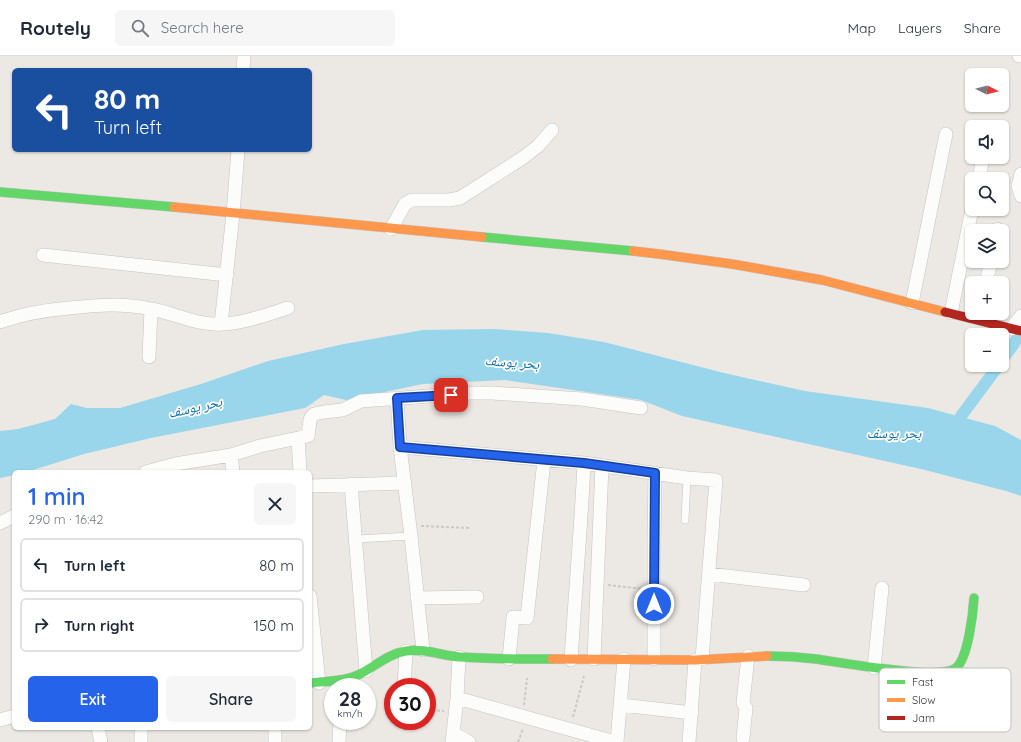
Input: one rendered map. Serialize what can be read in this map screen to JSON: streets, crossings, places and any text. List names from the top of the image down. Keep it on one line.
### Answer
{"water":["بحر يوسف"],"legend":["Fast","Slow","Jam"],"north":"right","page":{"header":"Routely","search":"Search here","nav":["Map","Layers","Share"],"map_buttons":["+","−"],"turn":["80 m","Turn left"],"heading":["1 min","290 m · 16:42"],"list":[{"name":"Turn left","value":"80 m"},{"name":"Turn right","value":"150 m"}],"buttons":["Exit","Share"],"speed":"28 km/h","limit":"30"}}
